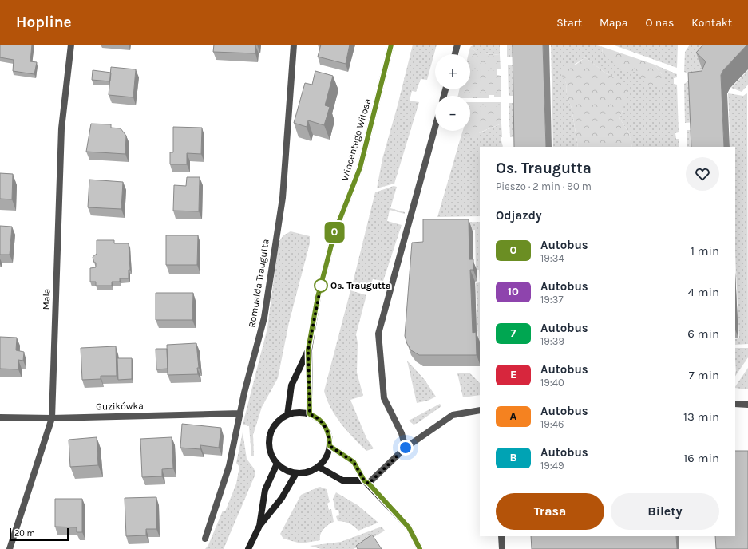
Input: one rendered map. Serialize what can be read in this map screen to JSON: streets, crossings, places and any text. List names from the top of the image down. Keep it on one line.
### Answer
{"streets":{"street":["Wincentego Witosa","Romualda Traugutta","Mała","Guzikówka"]},"crossings":[["Romualda Traugutta","Guzikówka"],["Mała","Guzikówka"]],"places":["Os. Traugutta"],"lines":["bus line 0"],"scale_bar":"20 m","page":{"header":"Hopline","nav":["Start","Mapa","O nas","Kontakt"],"on_map":"0","map_buttons":["+","−"],"heading":[["Os. Traugutta","Pieszo · 2 min · 90 m"],"Odjazdy"],"list":[{"mark":"0","name":"Autobus","note":"19:34","value":"1 min"},{"mark":"10","name":"Autobus","note":"19:37","value":"4 min"},{"mark":"7","name":"Autobus","note":"19:39","value":"6 min"},{"mark":"E","name":"Autobus","note":"19:40","value":"7 min"},{"mark":"A","name":"Autobus","note":"19:46","value":"13 min"},{"mark":"B","name":"Autobus","note":"19:49","value":"16 min"}],"buttons":["Trasa","Bilety"],"scale":"20 m"}}
